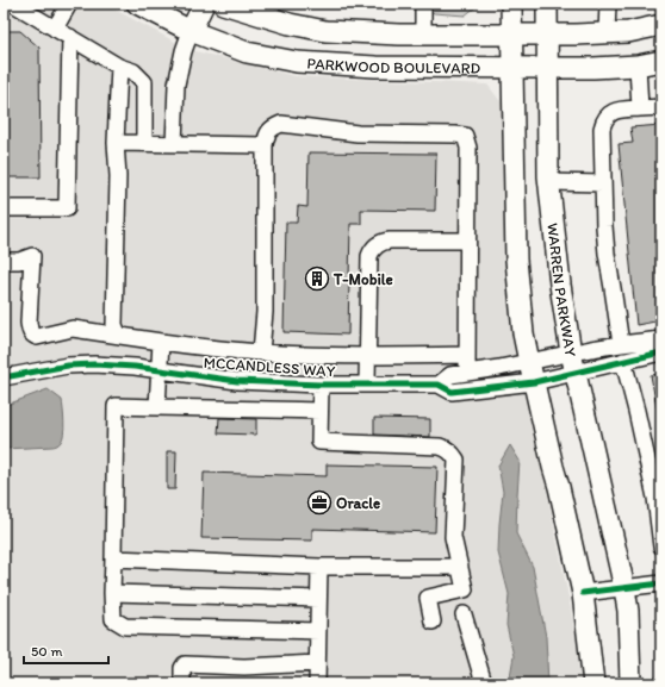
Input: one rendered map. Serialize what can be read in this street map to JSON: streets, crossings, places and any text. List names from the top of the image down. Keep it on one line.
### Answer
{"streets":{"main road":["PARKWOOD BOULEVARD","WARREN PARKWAY"],"street":["MCCANDLESS WAY"]},"crossings":[["PARKWOOD BOULEVARD","WARREN PARKWAY"],["WARREN PARKWAY","MCCANDLESS WAY"]],"places":{"building":["T-Mobile"],"office":["Oracle"]},"scale_bar":"50 m"}
